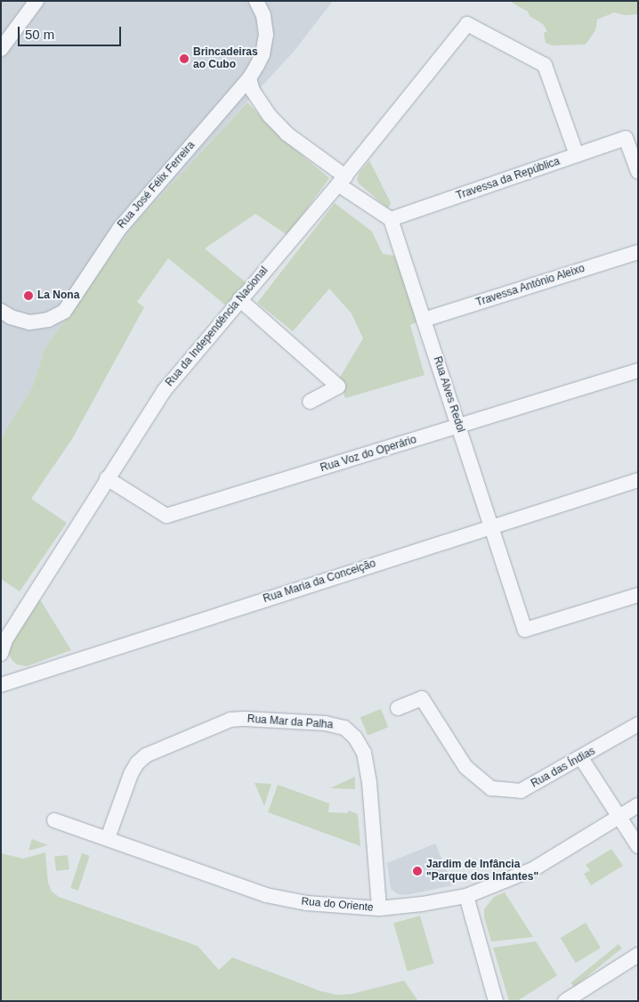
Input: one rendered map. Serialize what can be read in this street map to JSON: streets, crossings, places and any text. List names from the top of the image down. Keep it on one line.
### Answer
{"streets":{"street":["Travessa da República","Rua José Félix Ferreira","Travessa António Aleixo","Rua da Independência Nacional","Rua Alves Redol","Rua Voz do Operário","Rua Maria da Conceição","Rua Mar da Palha","Rua das Índias","Rua do Oriente"]},"crossings":[["Travessa da República","Rua da Independência Nacional"],["Travessa da República","Rua Alves Redol"],["Travessa António Aleixo","Rua Alves Redol"],["Rua da Independência Nacional","Rua Voz do Operário"],["Rua Alves Redol","Rua Voz do Operário"],["Rua Alves Redol","Rua Maria da Conceição"],["Rua Mar da Palha","Rua do Oriente"]],"places":["Brincadeiras ao Cubo","La Nona","Jardim de Infância \"Parque dos Infantes\""],"scale_bar":"50 m"}
